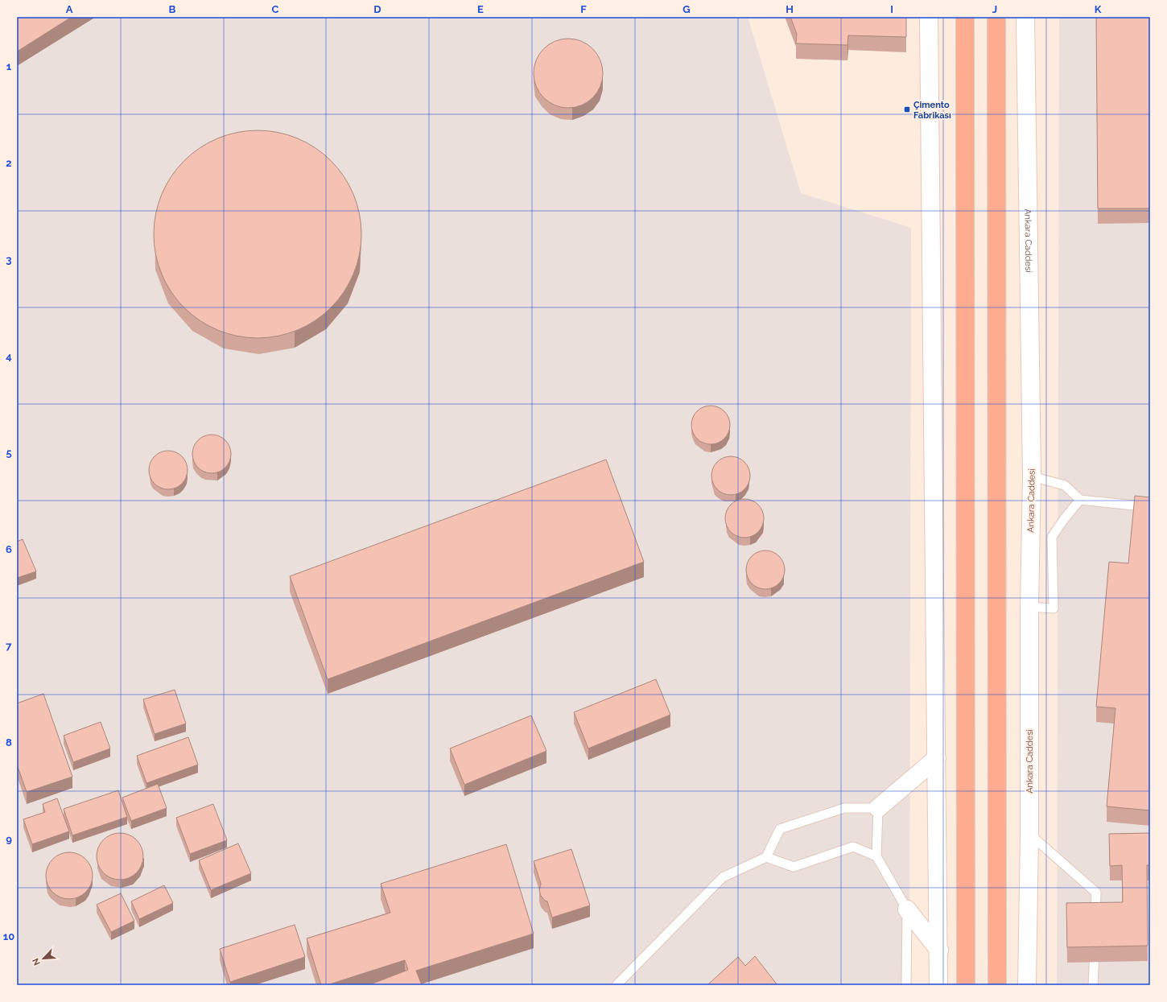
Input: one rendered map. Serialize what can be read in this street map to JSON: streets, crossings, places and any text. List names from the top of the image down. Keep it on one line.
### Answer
{"streets":{"main road":["Ankara Caddesi"]},"places":{"transit":["Çimento Fabrikası"]},"north":"bottom left","grid":{"columns":["A","B","C","D","E","F","G","H","I","J","K"],"rows":["1","2","3","4","5","6","7","8","9","10"]}}
